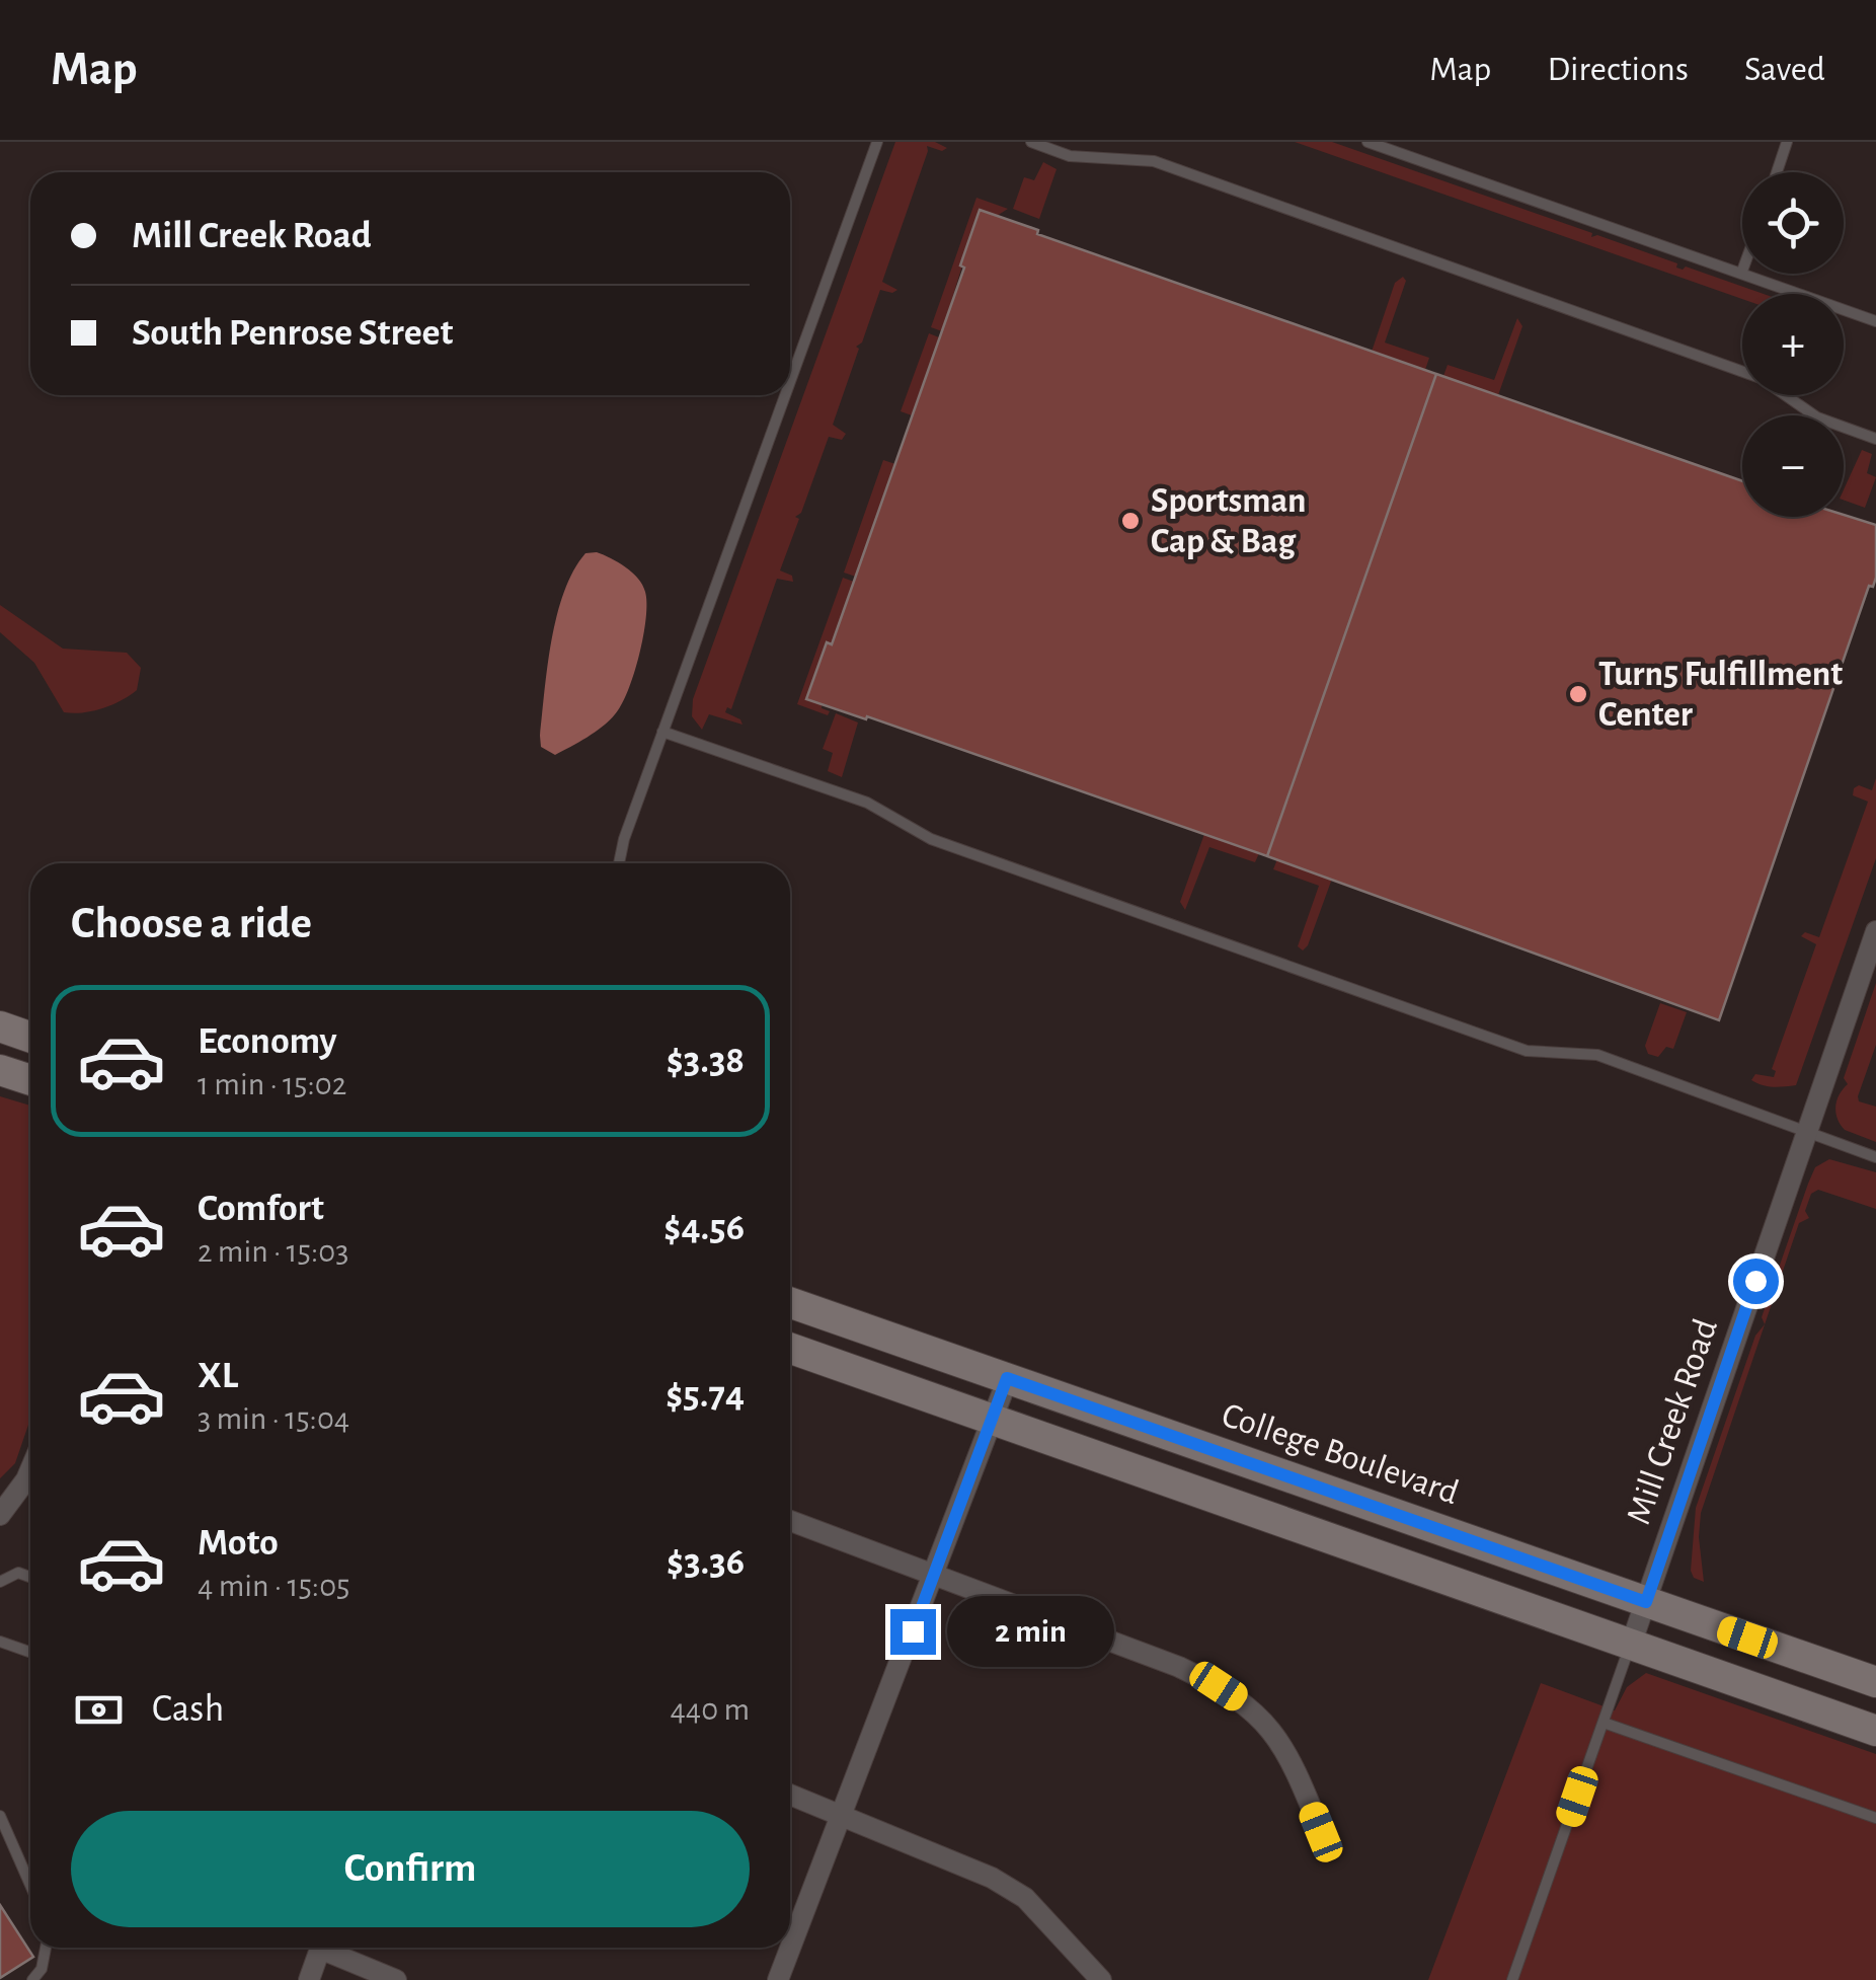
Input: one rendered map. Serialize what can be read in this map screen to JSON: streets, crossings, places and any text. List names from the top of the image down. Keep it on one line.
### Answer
{"streets":{"main road":["College Boulevard"],"street":["Mill Creek Road"]},"crossings":[["Mill Creek Road","College Boulevard"]],"places":["Sportsman Cap & Bag","Turn5 Fulfillment Center"],"page":{"header":"Map","nav":["Map","Directions","Saved"],"map_buttons":["+","−"],"banner":["Mill Creek Road","South Penrose Street"],"heading":"Choose a ride","list":[{"name":"Economy","note":"1 min · 15:02","value":"$3.38"},{"name":"Comfort","note":"2 min · 15:03","value":"$4.56"},{"name":"XL","note":"3 min · 15:04","value":"$5.74"},{"name":"Moto","note":"4 min · 15:05","value":"$3.36"}],"bubble":"2 min","pay":["Cash","440 m"],"buttons":"Confirm"}}
